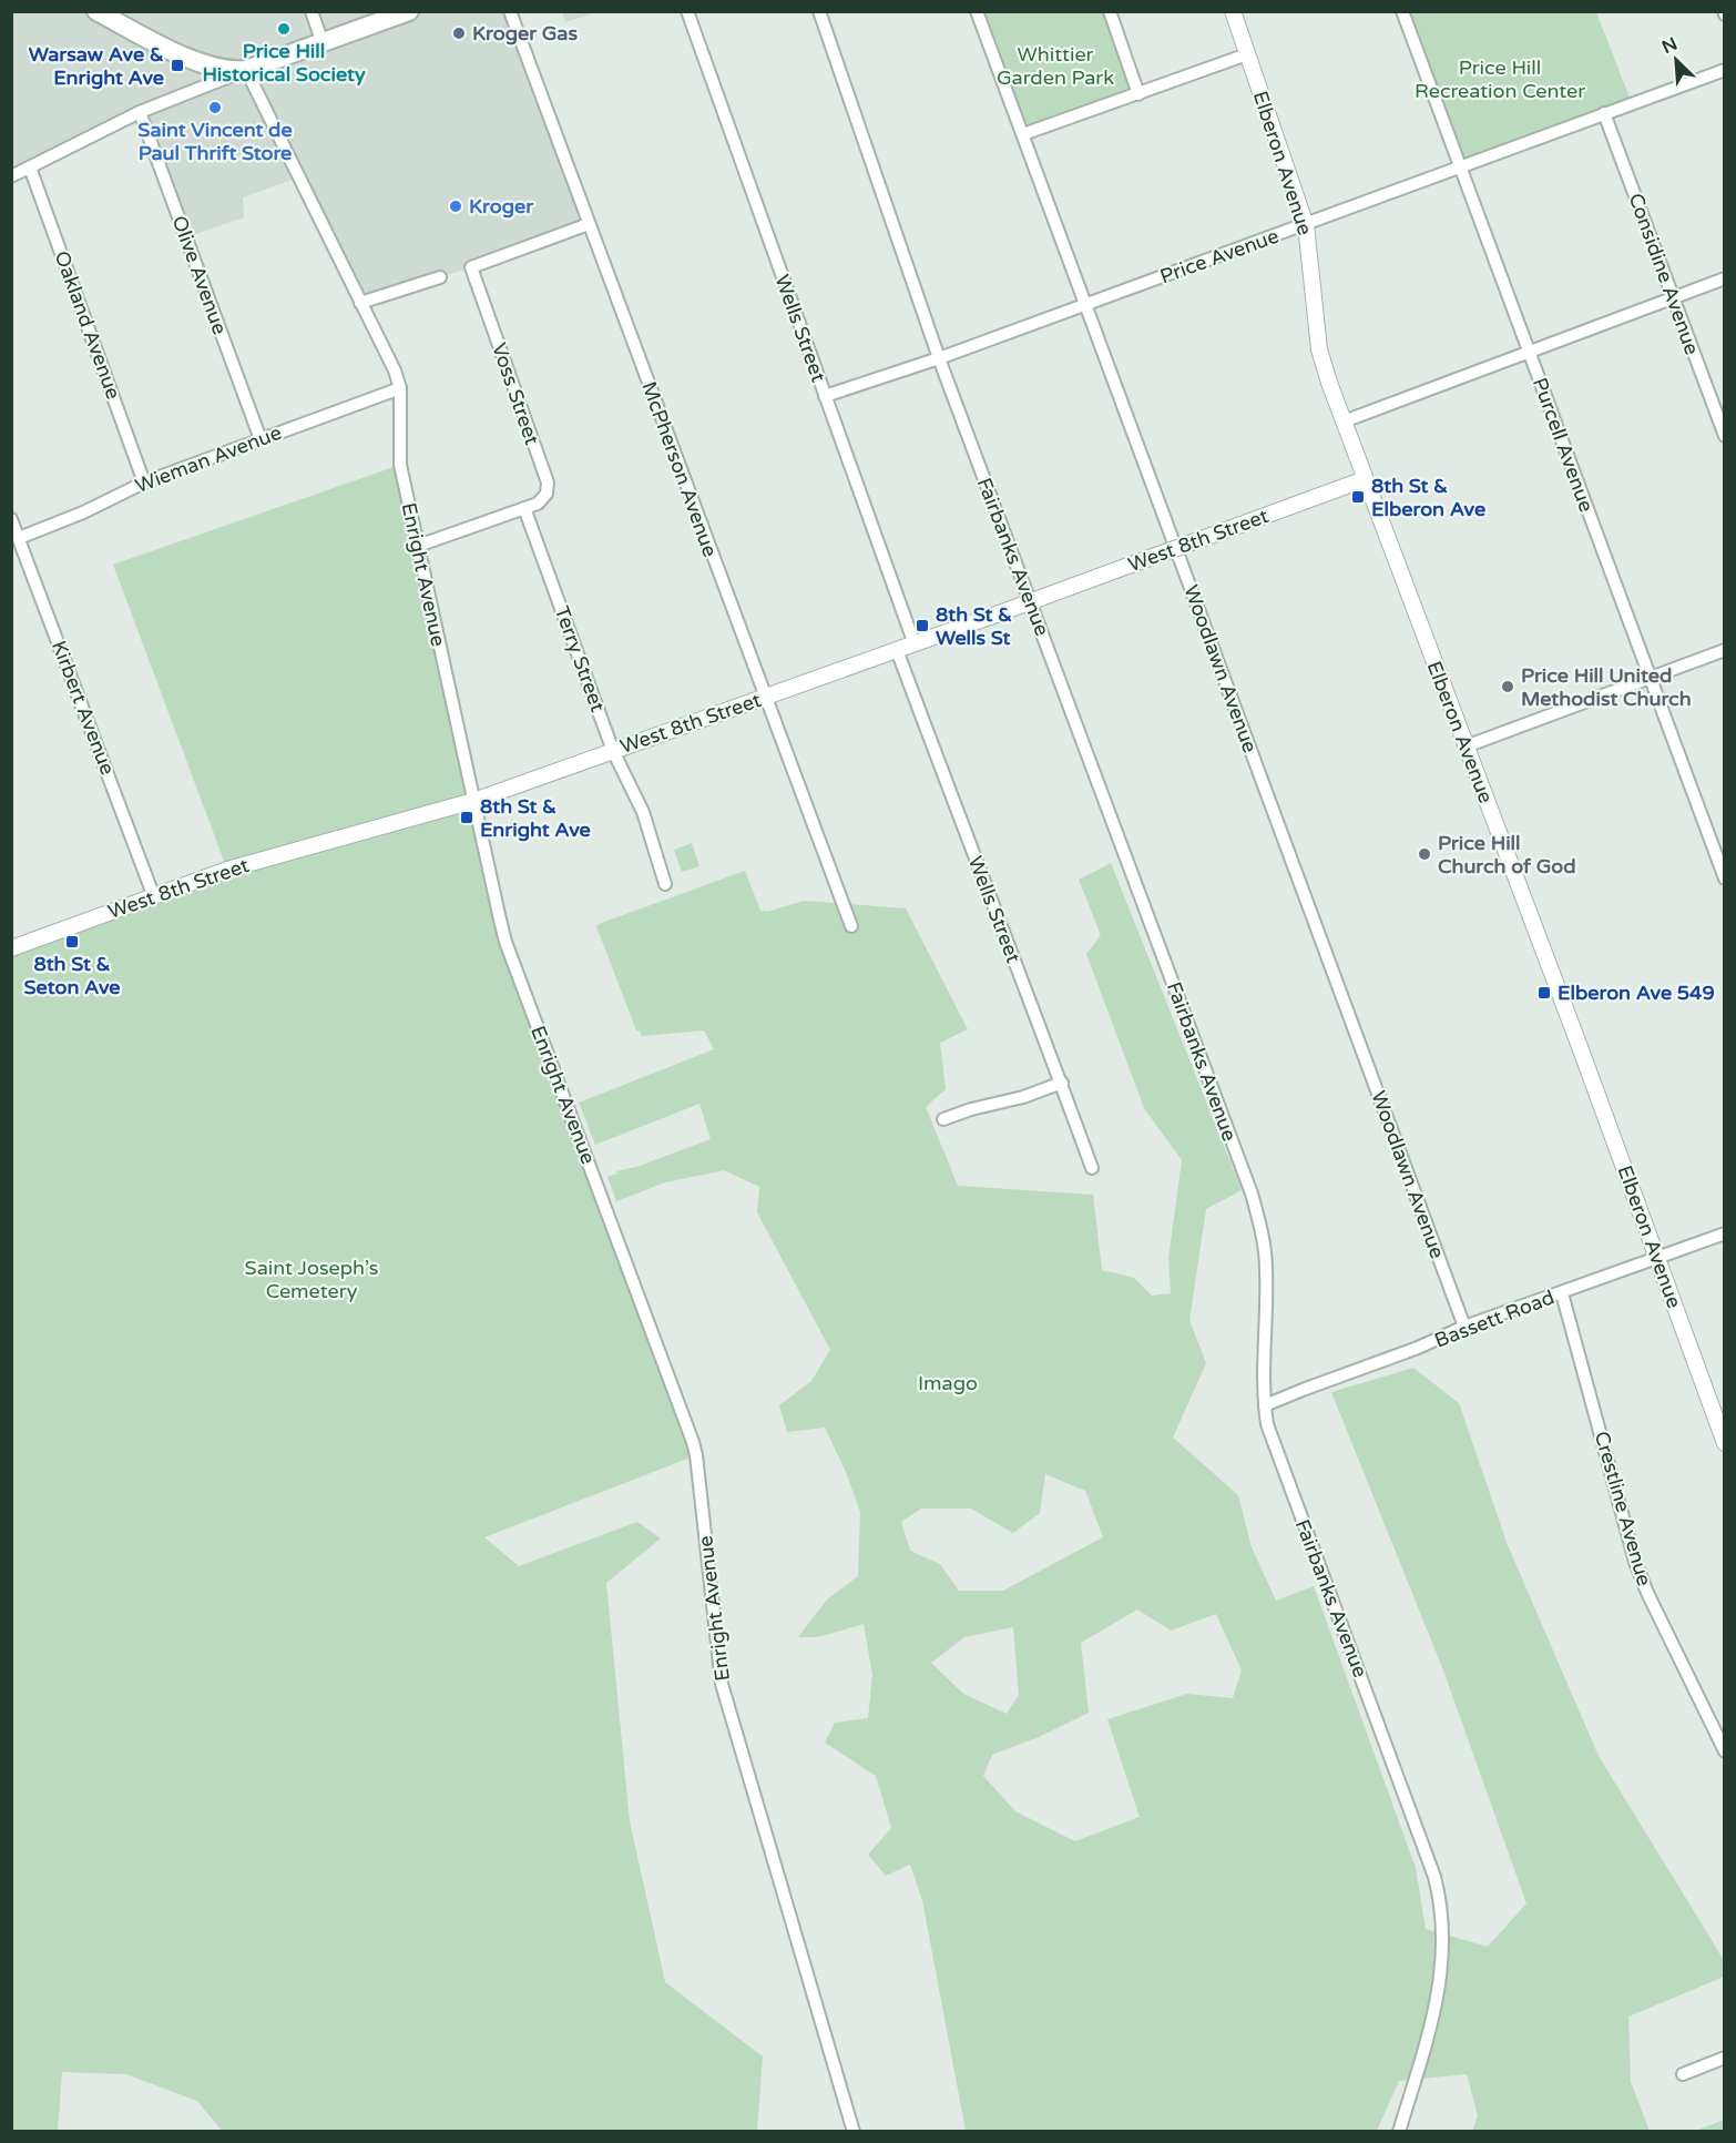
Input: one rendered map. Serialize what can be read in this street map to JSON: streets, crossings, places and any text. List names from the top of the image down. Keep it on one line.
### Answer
{"streets":{"street":["Elberon Avenue","Price Avenue","Considine Avenue","Olive Avenue","Oakland Avenue","Wells Street","Voss Street","Purcell Avenue","Wieman Avenue","McPherson Avenue","West 8th Street","Fairbanks Avenue","Enright Avenue","Terry Street","Woodlawn Avenue","Kirbert Avenue","Bassett Road","Crestline Avenue"]},"crossings":[["Elberon Avenue","Price Avenue"],["Elberon Avenue","West 8th Street"],["Elberon Avenue","Bassett Road"],["Price Avenue","Considine Avenue"],["Price Avenue","Wells Street"],["Price Avenue","Purcell Avenue"],["Price Avenue","Fairbanks Avenue"],["Price Avenue","Woodlawn Avenue"],["Olive Avenue","Wieman Avenue"],["Oakland Avenue","Wieman Avenue"],["Wells Street","West 8th Street"],["Voss Street","McPherson Avenue"],["Voss Street","Terry Street"],["Wieman Avenue","Enright Avenue"],["Wieman Avenue","Kirbert Avenue"],["McPherson Avenue","West 8th Street"],["West 8th Street","Enright Avenue"],["West 8th Street","Terry Street"],["West 8th Street","Kirbert Avenue"],["Fairbanks Avenue","Bassett Road"],["Woodlawn Avenue","Bassett Road"],["Bassett Road","Crestline Avenue"]],"parks":["Whittier Garden Park","Price Hill Recreation Center","Saint Joseph’s Cemetery","Imago"],"places":{"other":["Price Hill Historical Society","Kroger Gas","Saint Vincent de Paul Thrift Store","Kroger","Price Hill United Methodist Church","Price Hill Church of God"],"transit":["Warsaw Ave & Enright Ave","8th St & Elberon Ave","8th St & Wells St","8th St & Enright Ave","8th St & Seton Ave","Elberon Ave 549"]},"north":"top left"}
